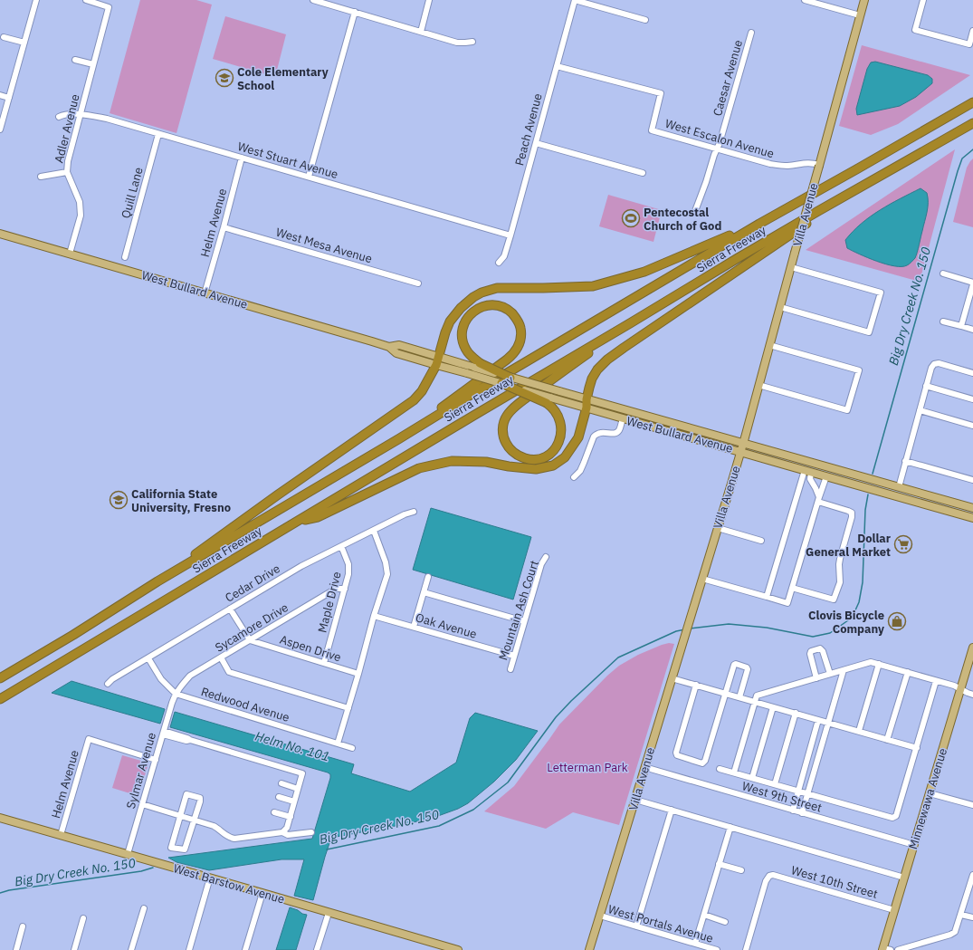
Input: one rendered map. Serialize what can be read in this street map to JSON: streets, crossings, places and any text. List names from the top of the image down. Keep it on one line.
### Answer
{"streets":{"highway":["Sierra Freeway"],"main road":["Villa Avenue","West Bullard Avenue","Minnewawa Avenue","West Barstow Avenue"],"street":["Caesar Avenue","Adler Avenue","Peach Avenue","West Escalon Avenue","West Stuart Avenue","Quill Lane","Helm Avenue","West Mesa Avenue","Cedar Drive","Maple Drive","Mountain Ash Court","Oak Avenue","Sycamore Drive","Aspen Drive","Redwood Avenue","Sylmar Avenue","West 9th Street","West 10th Street","West Portals Avenue"]},"crossings":[["Caesar Avenue","West Escalon Avenue"],["Adler Avenue","West Stuart Avenue"],["Adler Avenue","West Bullard Avenue"],["Peach Avenue","West Escalon Avenue"],["Peach Avenue","West Stuart Avenue"],["West Escalon Avenue","Villa Avenue"],["West Stuart Avenue","Quill Lane"],["West Stuart Avenue","Helm Avenue"],["Villa Avenue","West Bullard Avenue"],["Villa Avenue","West 9th Street"],["Villa Avenue","West Portals Avenue"],["Helm Avenue","West Mesa Avenue"],["Helm Avenue","West Bullard Avenue"],["Helm Avenue","Sylmar Avenue"],["Helm Avenue","West Barstow Avenue"],["Cedar Drive","Maple Drive"],["Cedar Drive","Redwood Avenue"],["Maple Drive","Sycamore Drive"],["Maple Drive","Aspen Drive"],["Mountain Ash Court","Oak Avenue"],["Sycamore Drive","Aspen Drive"],["Sycamore Drive","Redwood Avenue"],["Sycamore Drive","Sylmar Avenue"],["Redwood Avenue","Sylmar Avenue"],["Sylmar Avenue","West Barstow Avenue"],["West 9th Street","Minnewawa Avenue"],["Minnewawa Avenue","West 10th Street"]],"water":["Big Dry Creek No. 150","Helm No. 101"],"parks":["Letterman Park"],"places":{"school or university":["Cole Elementary School","California State University, Fresno"],"sports":["Pentecostal Church of God"],"supermarket":["Dollar General Market"],"shop":["Clovis Bicycle Company"]}}
